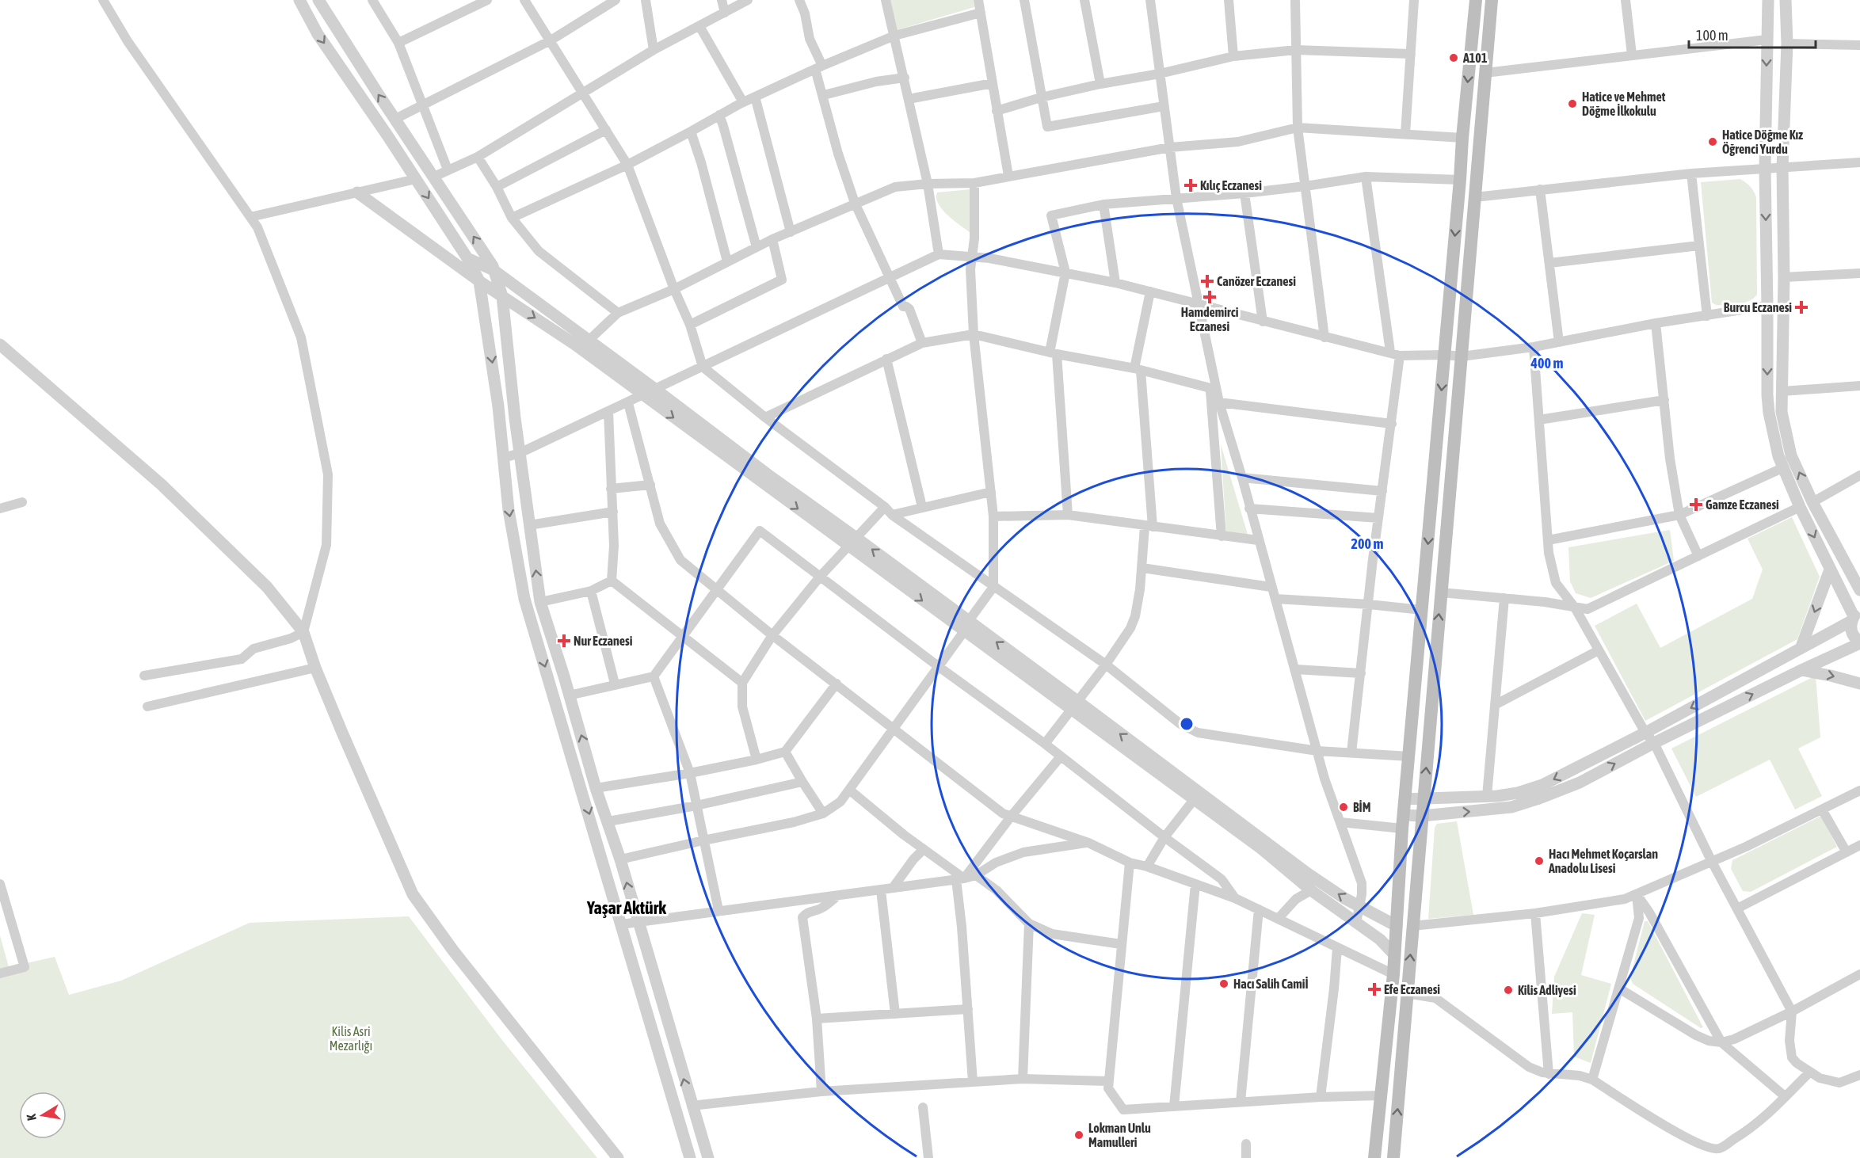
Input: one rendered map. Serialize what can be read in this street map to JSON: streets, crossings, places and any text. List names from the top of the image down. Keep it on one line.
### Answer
{"districts":["Yaşar Aktürk"],"parks":["Kilis Asri Mezarlığı"],"places":{"other":["A101","Hatice ve Mehmet Döğme İlkokulu","Hatice Döğme Kız Öğrenci Yurdu","BİM","Hacı Mehmet Koçarslan Anadolu Lisesi","Hacı Salih Camiİ","Kilis Adliyesi","Lokman Unlu Mamulleri"],"health":["Kılıç Eczanesi","Canözer Eczanesi","Hamdemirci Eczanesi","Burcu Eczanesi","Gamze Eczanesi","Nur Eczanesi","Efe Eczanesi"]},"scale_bar":"100 m","north":"left","rings":["400 m","200 m"]}
